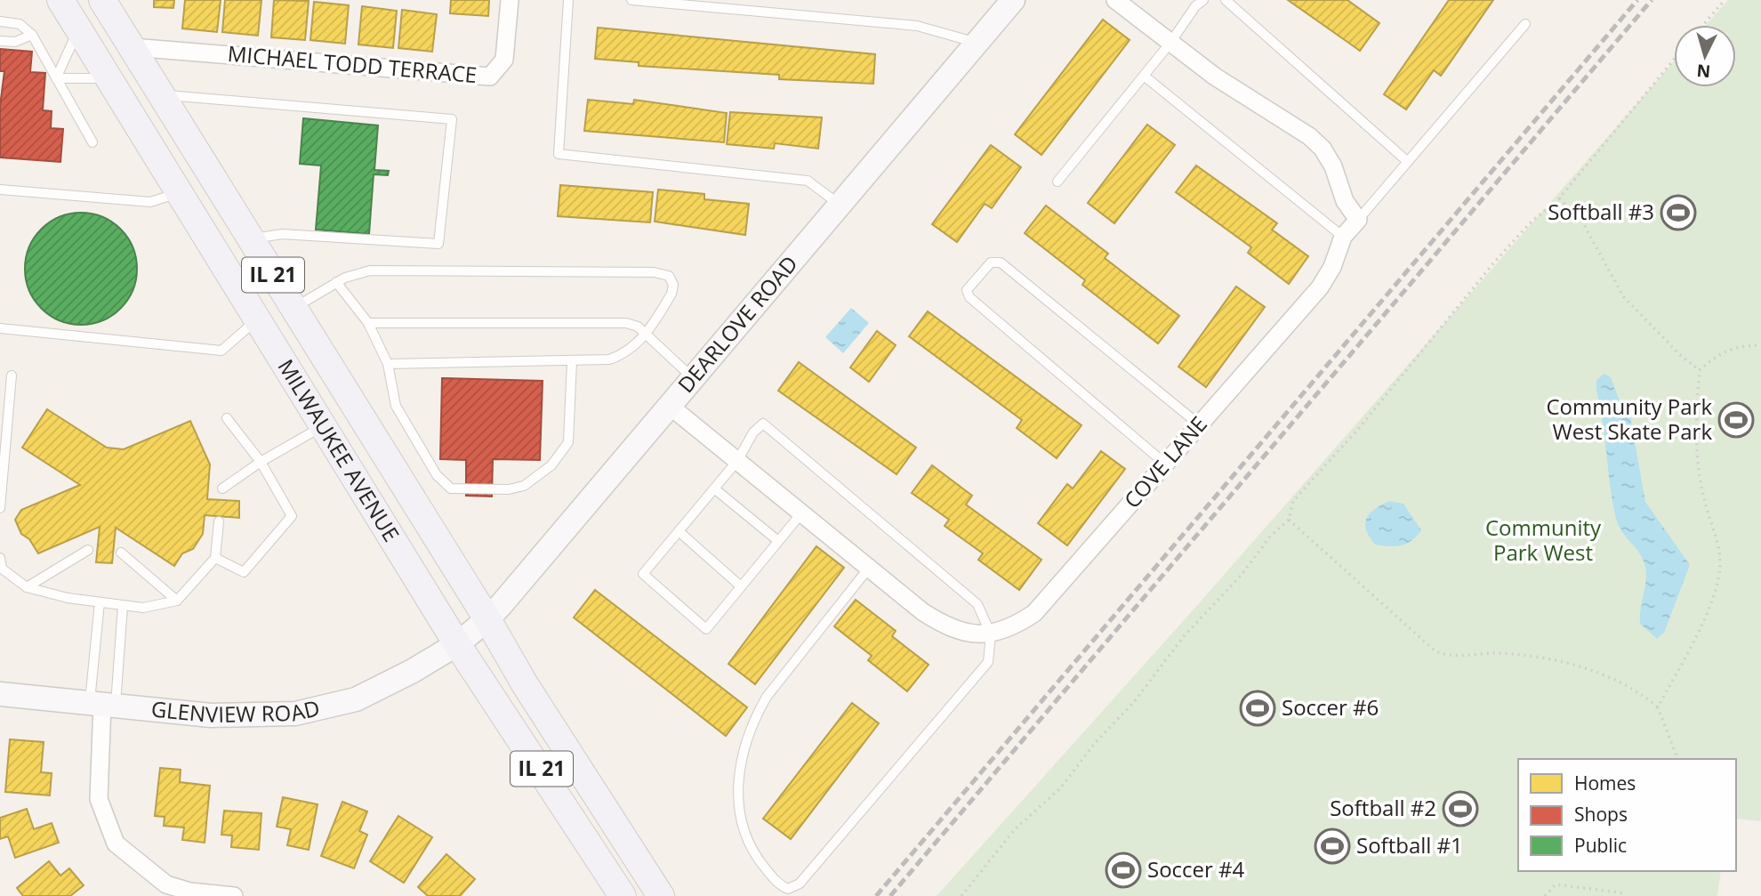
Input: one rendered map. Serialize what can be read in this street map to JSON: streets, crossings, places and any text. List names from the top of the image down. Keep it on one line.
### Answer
{"streets":{"main road":["IL 21","DEARLOVE ROAD","MILWAUKEE AVENUE","GLENVIEW ROAD"],"street":["MICHAEL TODD TERRACE","COVE LANE"]},"crossings":[["MICHAEL TODD TERRACE","MILWAUKEE AVENUE"],["DEARLOVE ROAD","MILWAUKEE AVENUE"],["DEARLOVE ROAD","COVE LANE"],["DEARLOVE ROAD","GLENVIEW ROAD"],["MILWAUKEE AVENUE","GLENVIEW ROAD"]],"parks":["Community Park West"],"places":{"sports":["Softball #3","Community Park West Skate Park","Soccer #6","Softball #2","Softball #1","Soccer #4"]},"legend":["Homes","Shops","Public"],"north":"bottom"}
